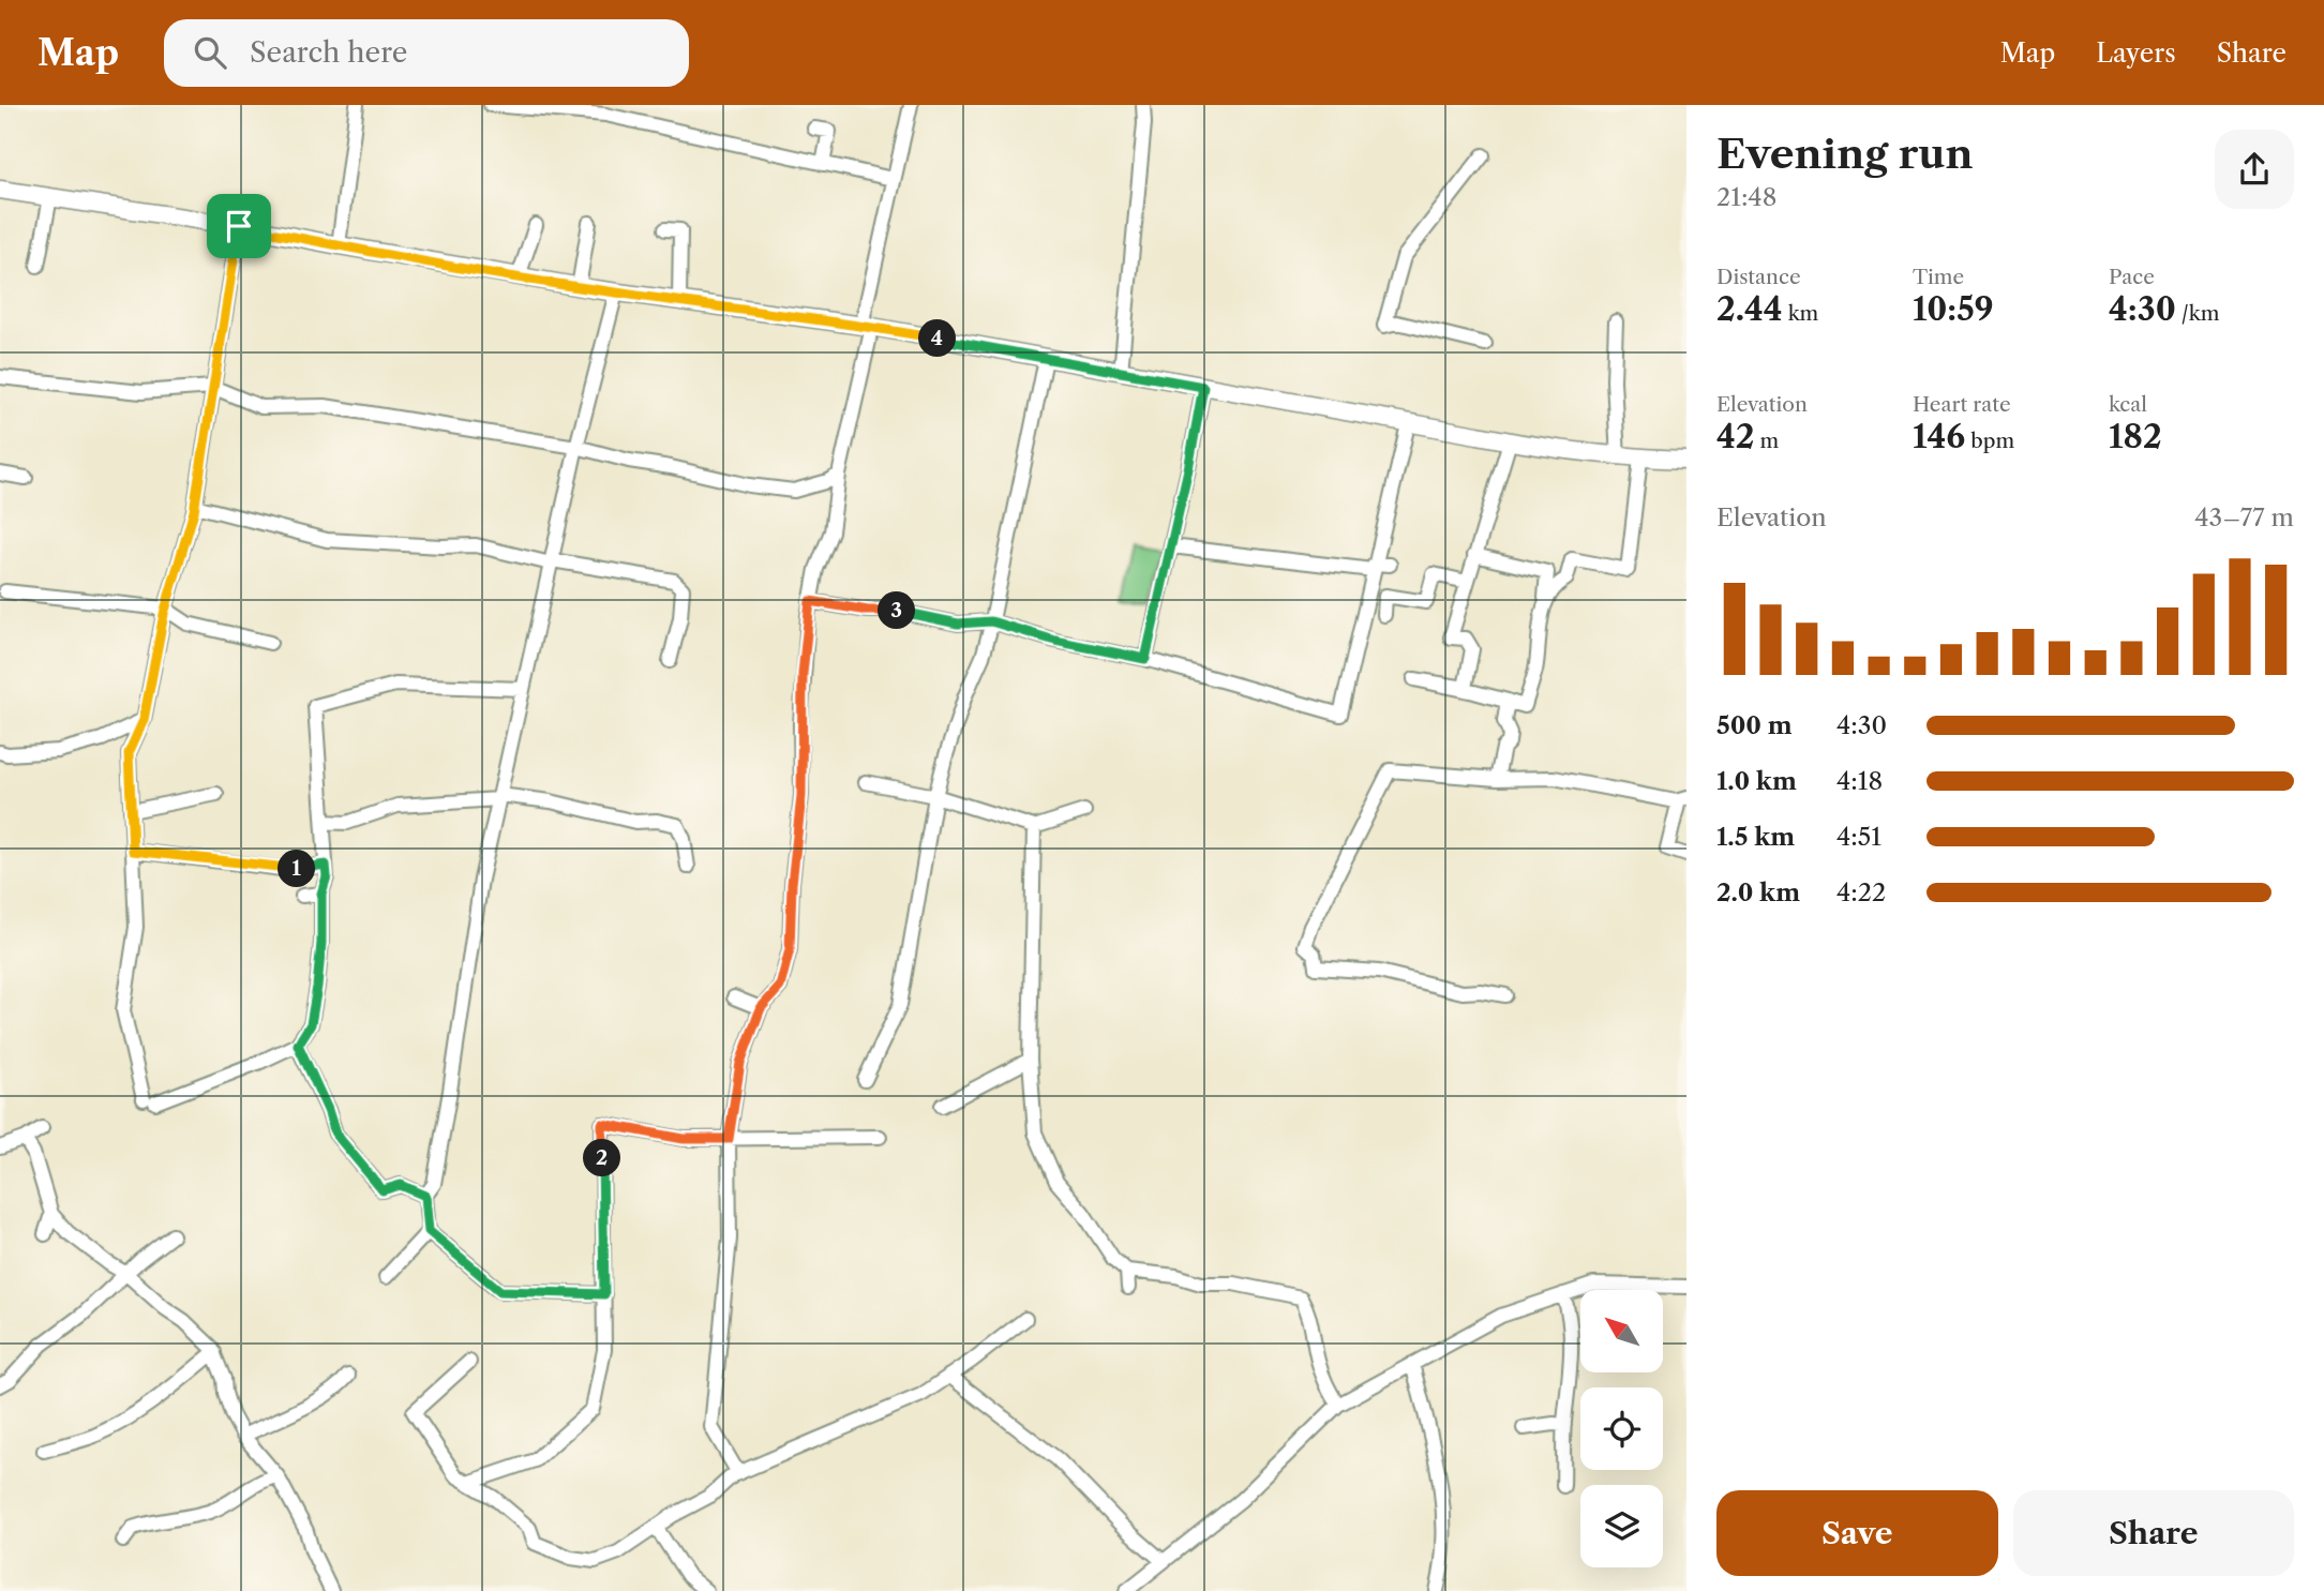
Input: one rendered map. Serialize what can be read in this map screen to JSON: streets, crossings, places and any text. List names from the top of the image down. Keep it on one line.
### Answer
{"north":"top left","page":{"header":"Map","search":"Search here","nav":["Map","Layers","Share"],"heading":["Evening run","21:48"],"stats":[["Distance","2.44 km"],["Time","10:59"],["Pace","4:30 /km"],["Elevation","42 m"],["Heart rate","146 bpm"],["kcal","182"]],"pins":["4","3","1","2"],"chart":["Elevation","43–77 m"],"list":[{"name":"500 m","note":"4:30"},{"name":"1.0 km","note":"4:18"},{"name":"1.5 km","note":"4:51"},{"name":"2.0 km","note":"4:22"}],"buttons":["Save","Share"]}}
